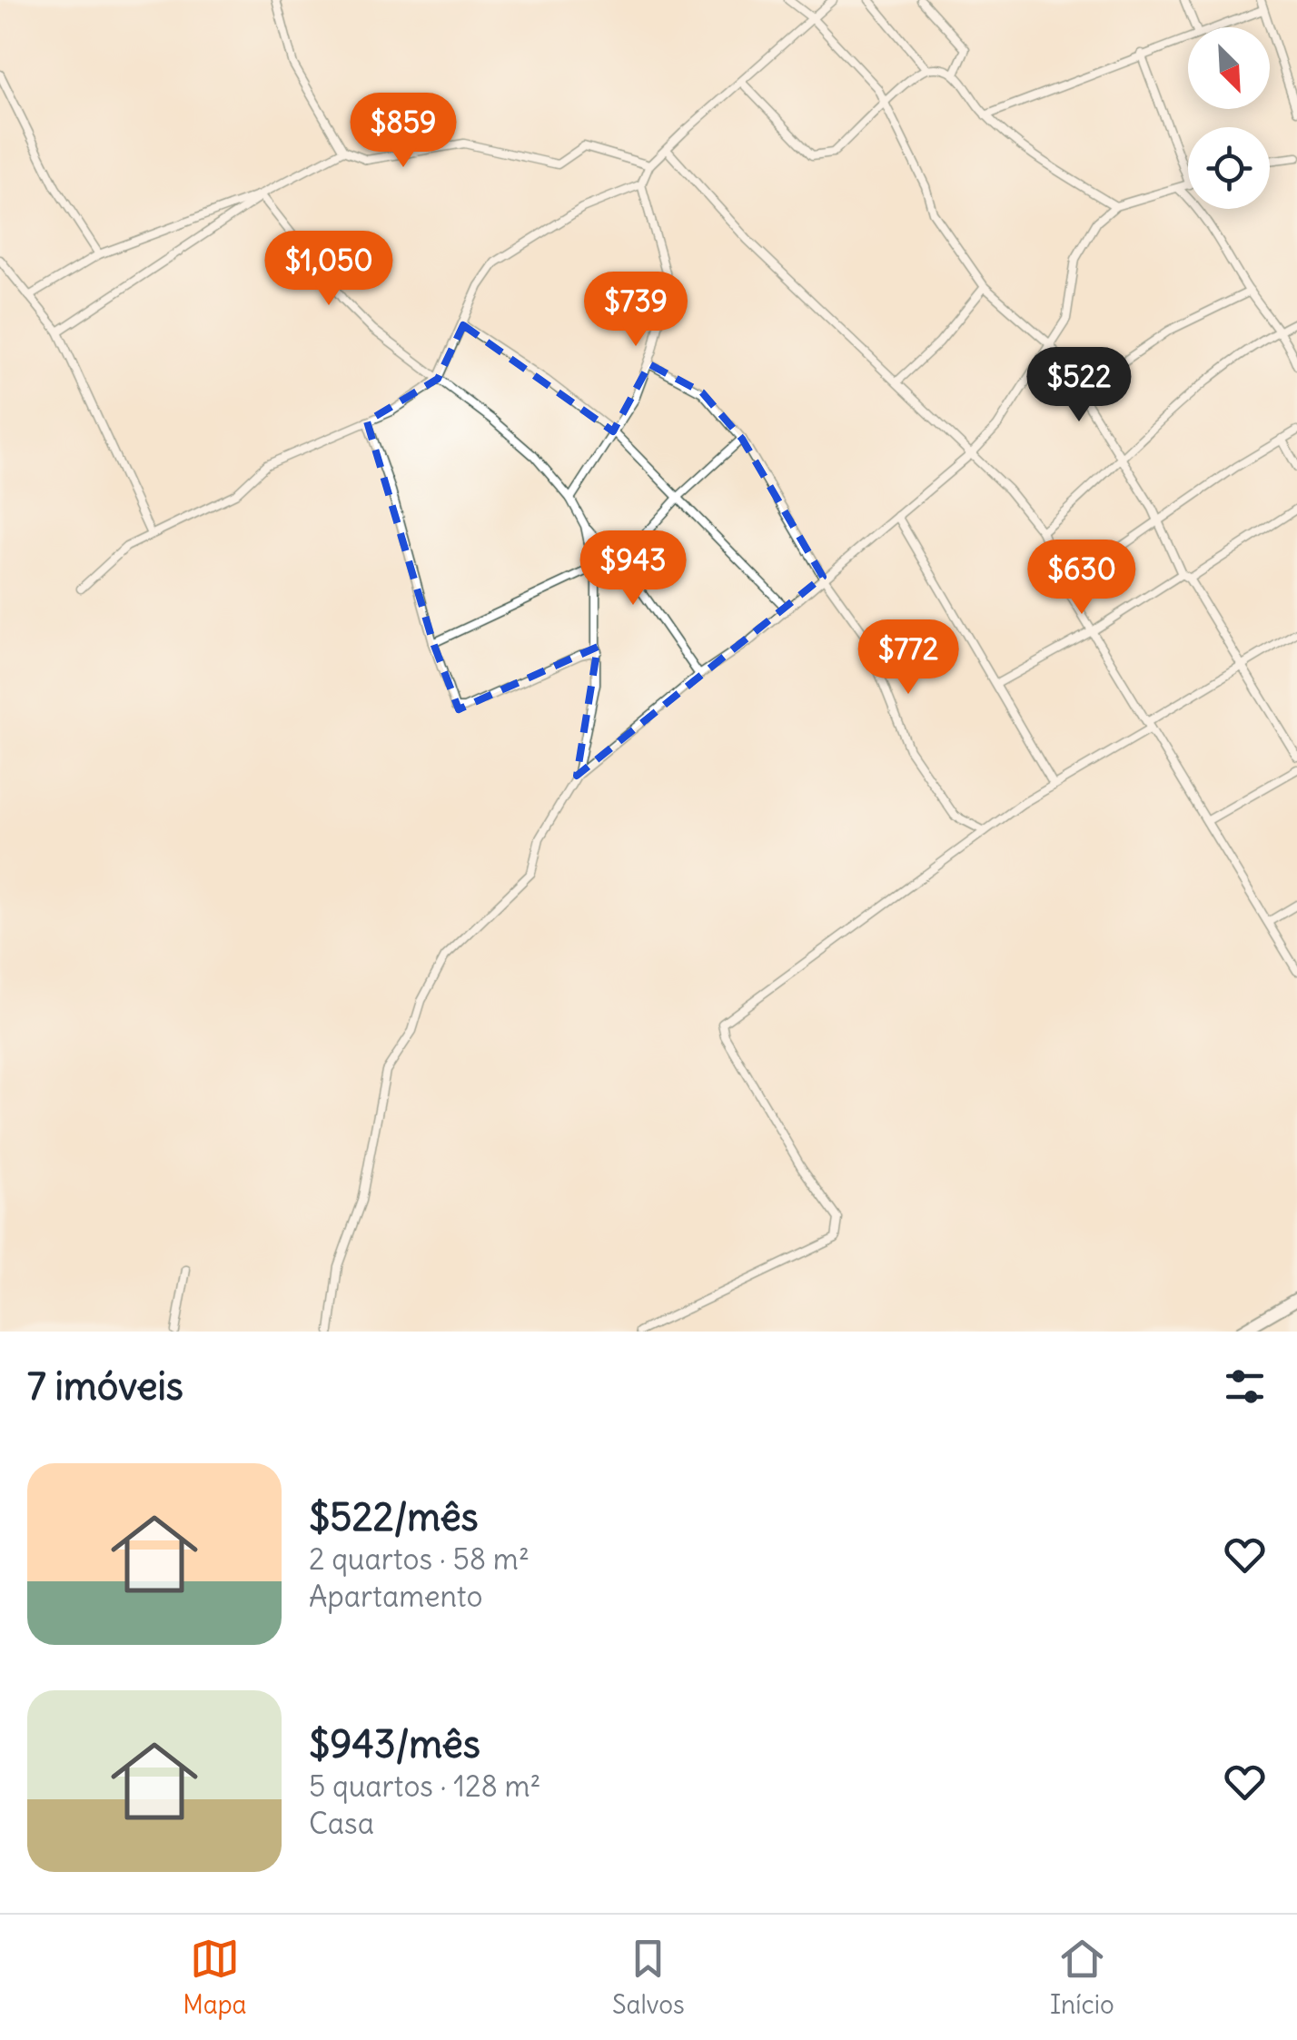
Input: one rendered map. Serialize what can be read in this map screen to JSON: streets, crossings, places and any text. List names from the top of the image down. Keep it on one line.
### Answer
{"north":"bottom right","page":{"price":["$859","$1,050","$739","$522","$943","$630","$772"],"heading":"7 imóveis","list":[{"name":"$522/mês","note":"2 quartos · 58 m² · Apartamento"},{"name":"$943/mês","note":"5 quartos · 128 m² · Casa"}],"tabs":["Mapa","Salvos","Início"]}}
